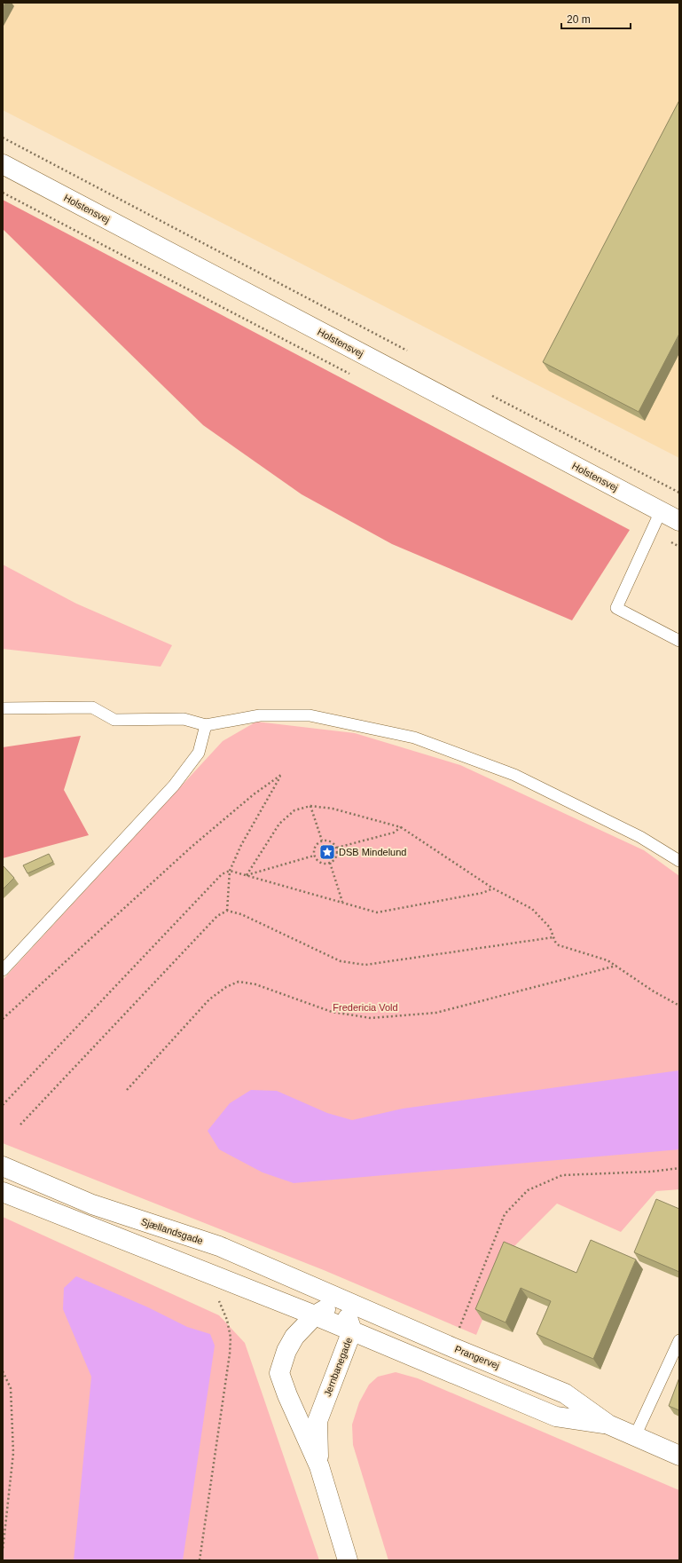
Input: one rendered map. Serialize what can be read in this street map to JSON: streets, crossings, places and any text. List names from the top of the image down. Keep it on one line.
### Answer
{"streets":{"street":["Holstensvej","Sjællandsgade","Prangervej","Jernbanegade"]},"crossings":[["Sjællandsgade","Prangervej"],["Sjællandsgade","Jernbanegade"],["Prangervej","Jernbanegade"]],"parks":["Fredericia Vold"],"places":{"place":["DSB Mindelund"]},"scale_bar":"20 m"}
